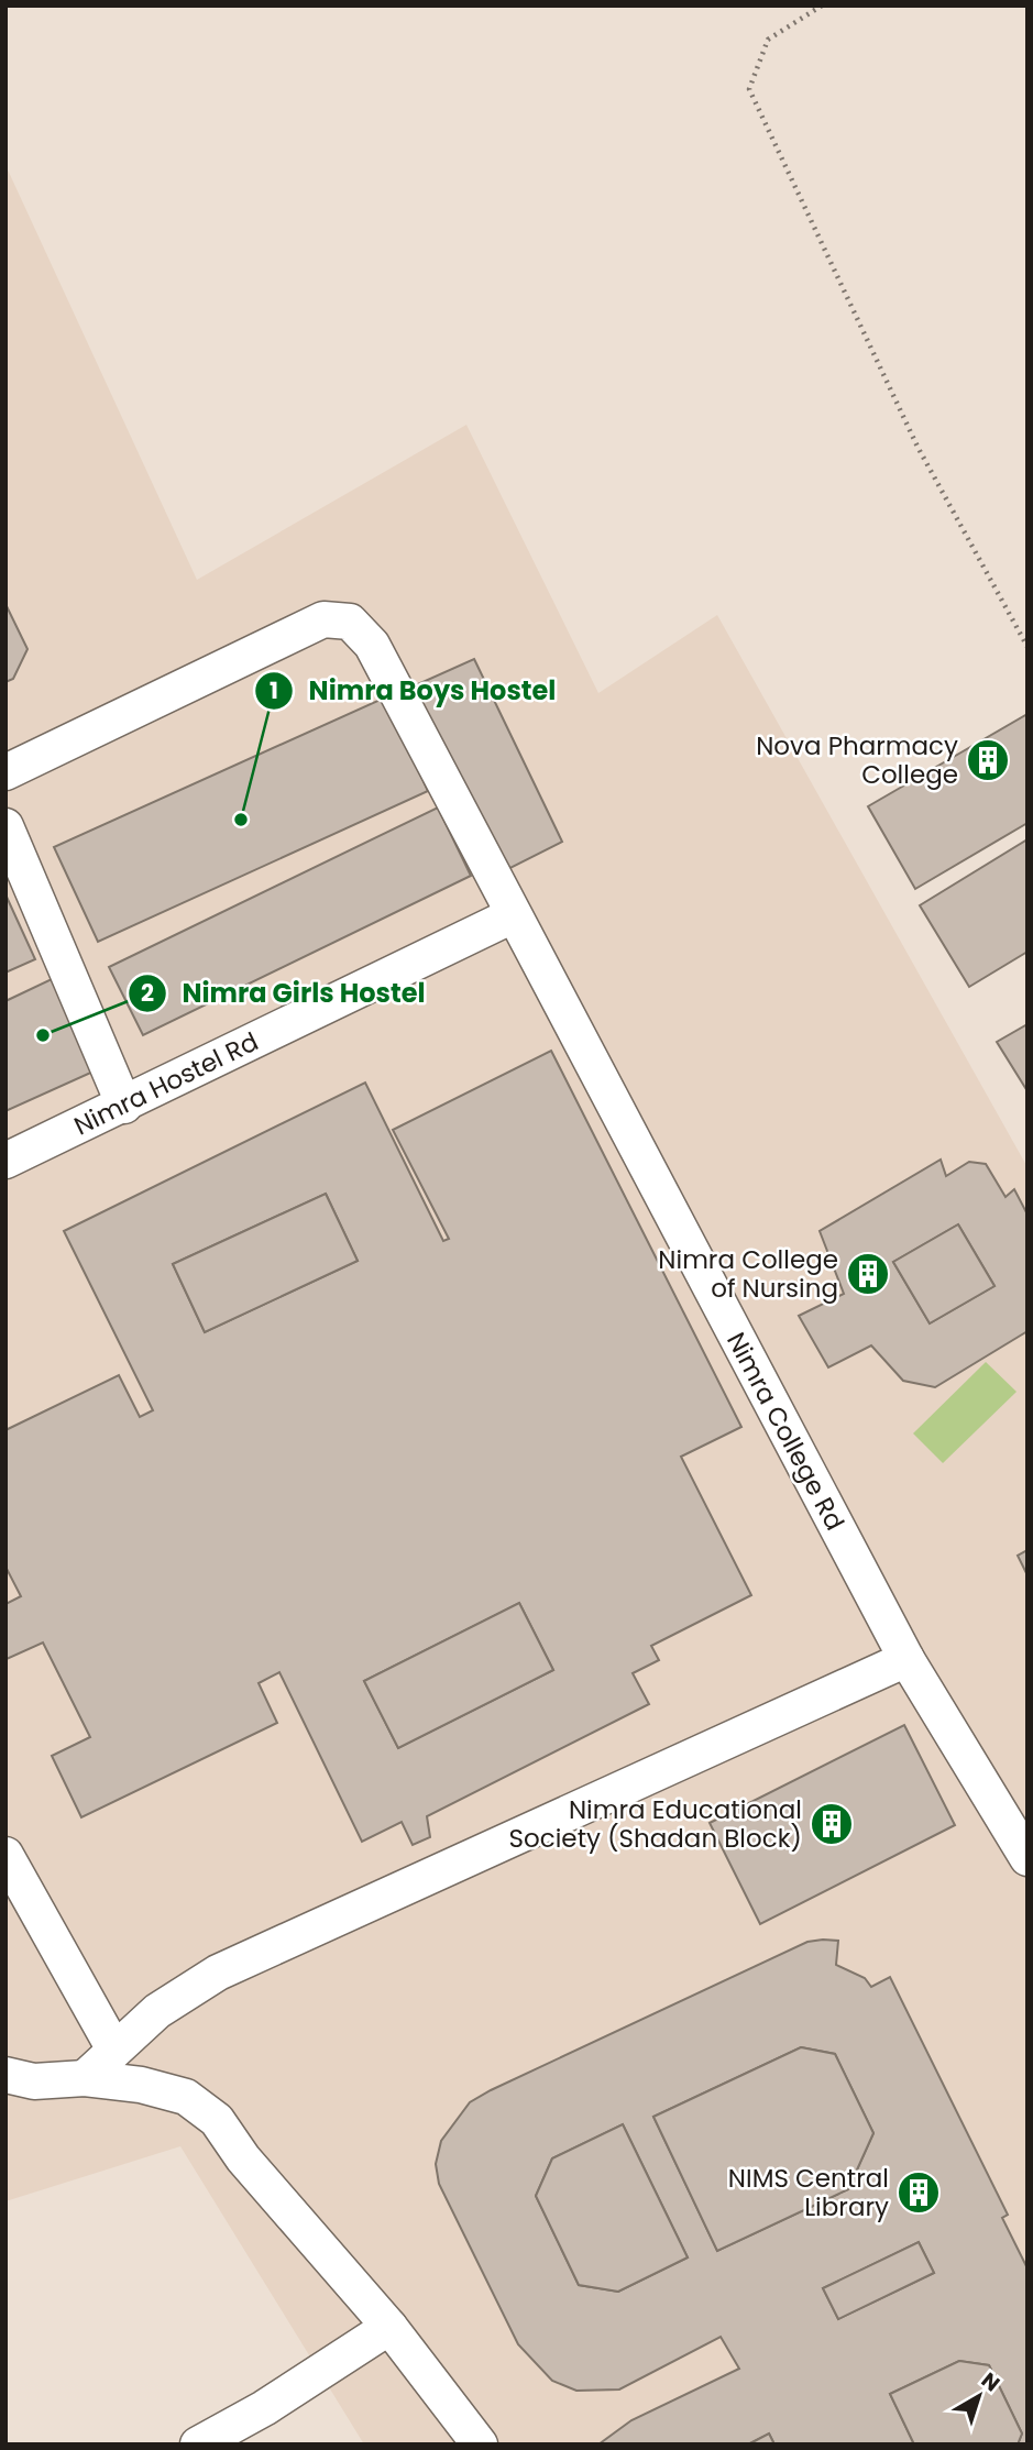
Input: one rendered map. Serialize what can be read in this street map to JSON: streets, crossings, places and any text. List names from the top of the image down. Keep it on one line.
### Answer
{"streets":{"street":["Nimra Hostel Rd","Nimra College Rd"]},"crossings":[["Nimra Hostel Rd","Nimra College Rd"]],"places":{"building":["Nova Pharmacy College","Nimra College of Nursing","Nimra Educational Society (Shadan Block)","NIMS Central Library"],"other":["Nimra Boys Hostel","Nimra Girls Hostel"]},"north":"top right"}
